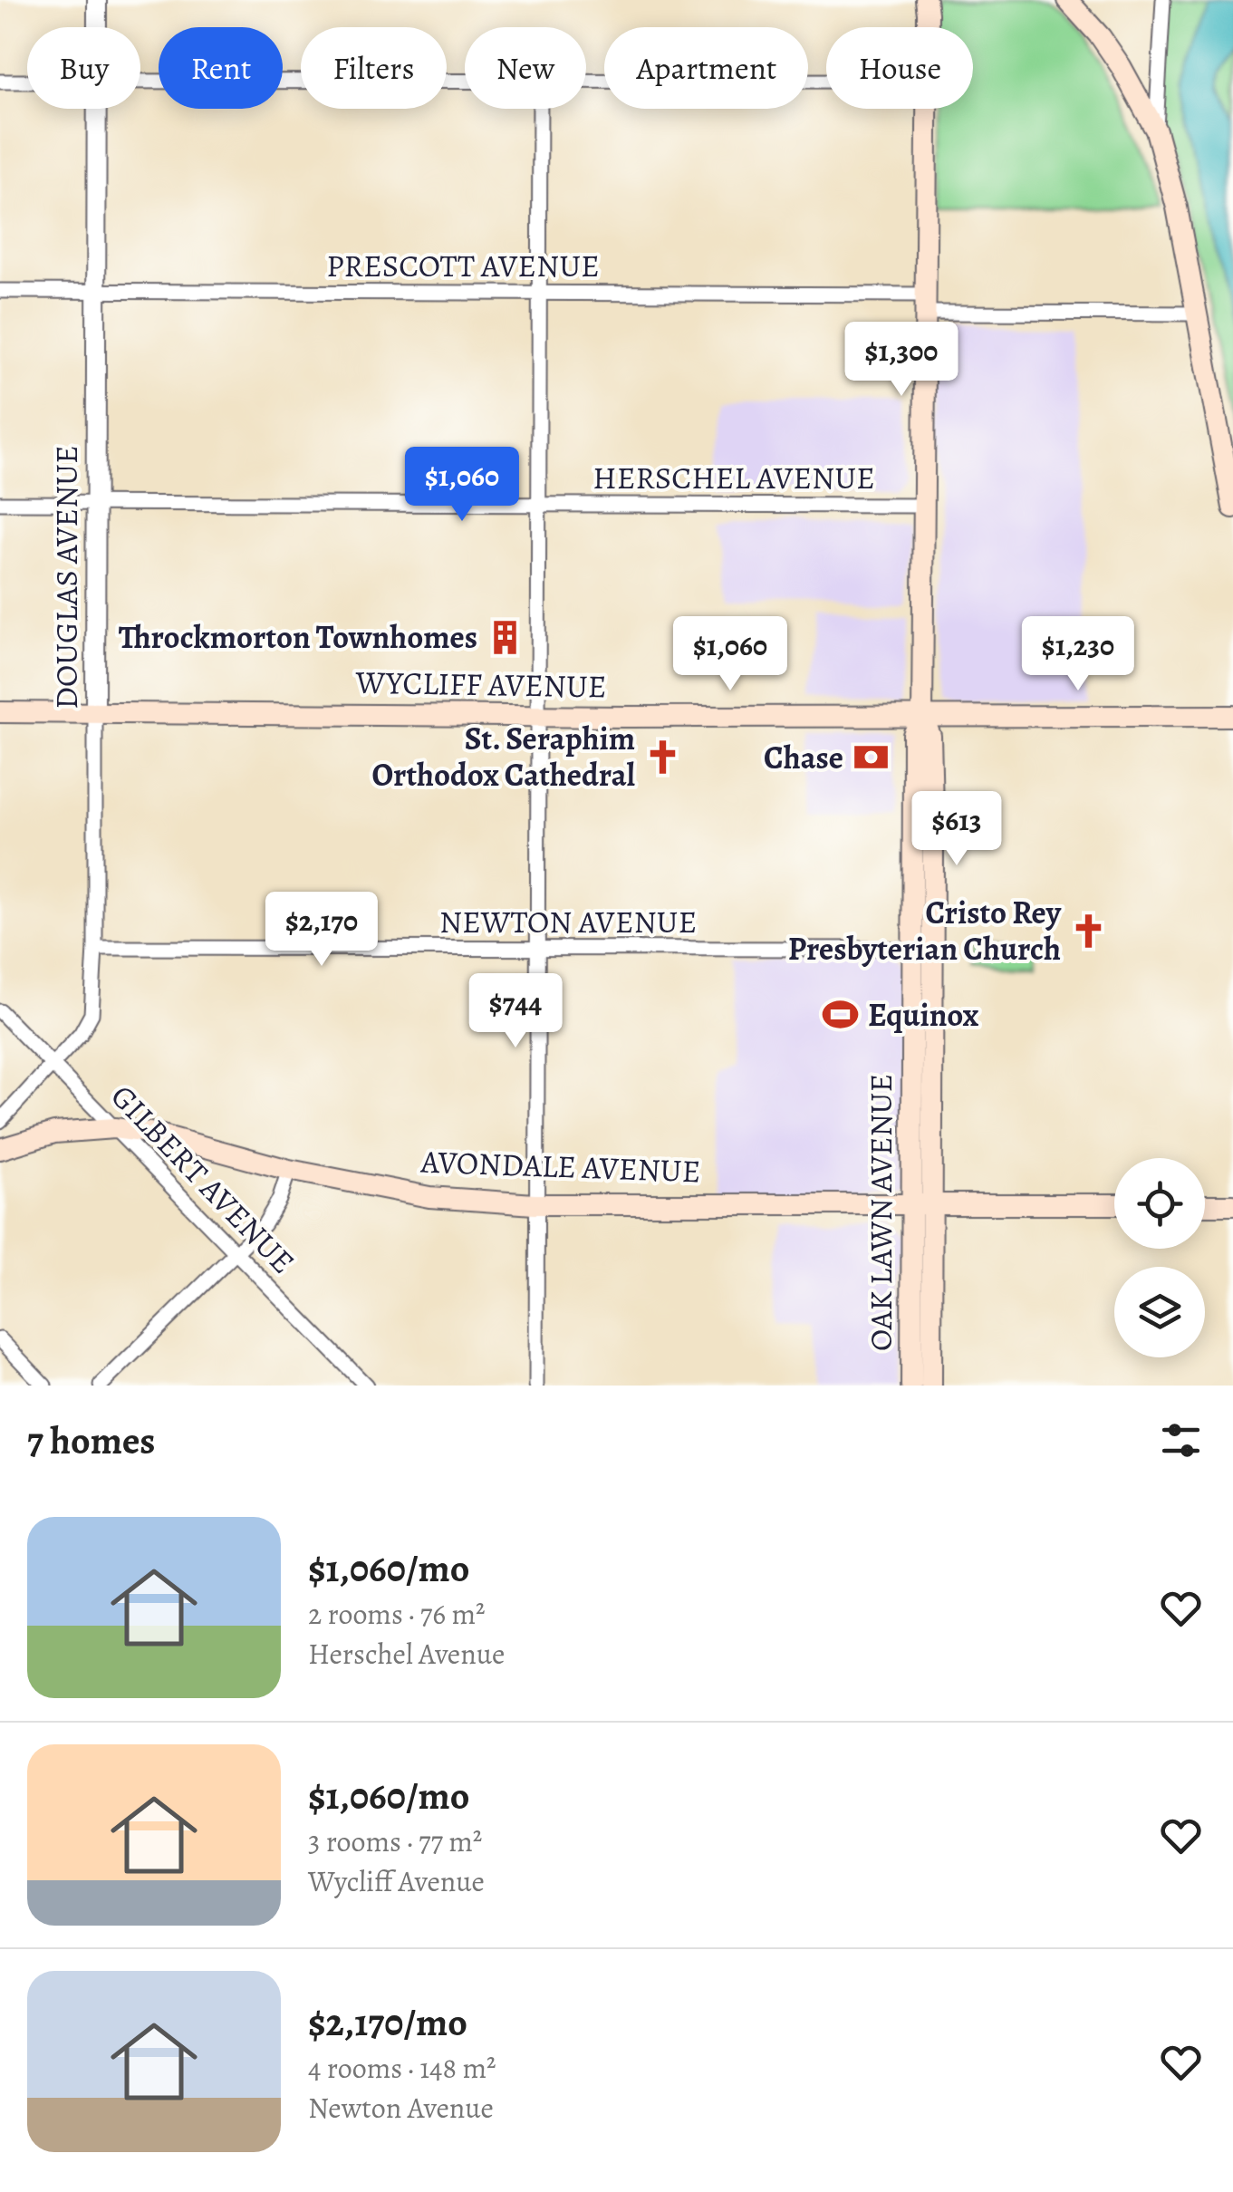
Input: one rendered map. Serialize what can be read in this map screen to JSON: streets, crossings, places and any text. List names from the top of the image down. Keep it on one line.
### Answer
{"streets":{"main road":["WYCLIFF AVENUE","AVONDALE AVENUE","OAK LAWN AVENUE"],"street":["PRESCOTT AVENUE","HERSCHEL AVENUE","DOUGLAS AVENUE","NEWTON AVENUE","GILBERT AVENUE"]},"crossings":[["PRESCOTT AVENUE","DOUGLAS AVENUE"],["PRESCOTT AVENUE","OAK LAWN AVENUE"],["HERSCHEL AVENUE","DOUGLAS AVENUE"],["HERSCHEL AVENUE","OAK LAWN AVENUE"],["DOUGLAS AVENUE","WYCLIFF AVENUE"],["DOUGLAS AVENUE","NEWTON AVENUE"],["DOUGLAS AVENUE","GILBERT AVENUE"],["WYCLIFF AVENUE","OAK LAWN AVENUE"],["NEWTON AVENUE","OAK LAWN AVENUE"],["AVONDALE AVENUE","GILBERT AVENUE"],["AVONDALE AVENUE","OAK LAWN AVENUE"]],"places":{"building":["Throckmorton Townhomes"],"church":["St. Seraphim Orthodox Cathedral","Cristo Rey Presbyterian Church"],"bank":["Chase"],"sports":["Equinox"]},"page":{"chip":["Buy","Rent","Filters","New","Apartment","House"],"price":["$1,300","$1,060","$1,060","$1,230","$613","$2,170","$744"],"heading":"7 homes","list":[{"name":"$1,060/mo","note":"2 rooms · 76 m² · Herschel Avenue"},{"name":"$1,060/mo","note":"3 rooms · 77 m² · Wycliff Avenue"},{"name":"$2,170/mo","note":"4 rooms · 148 m² · Newton Avenue"}]}}
